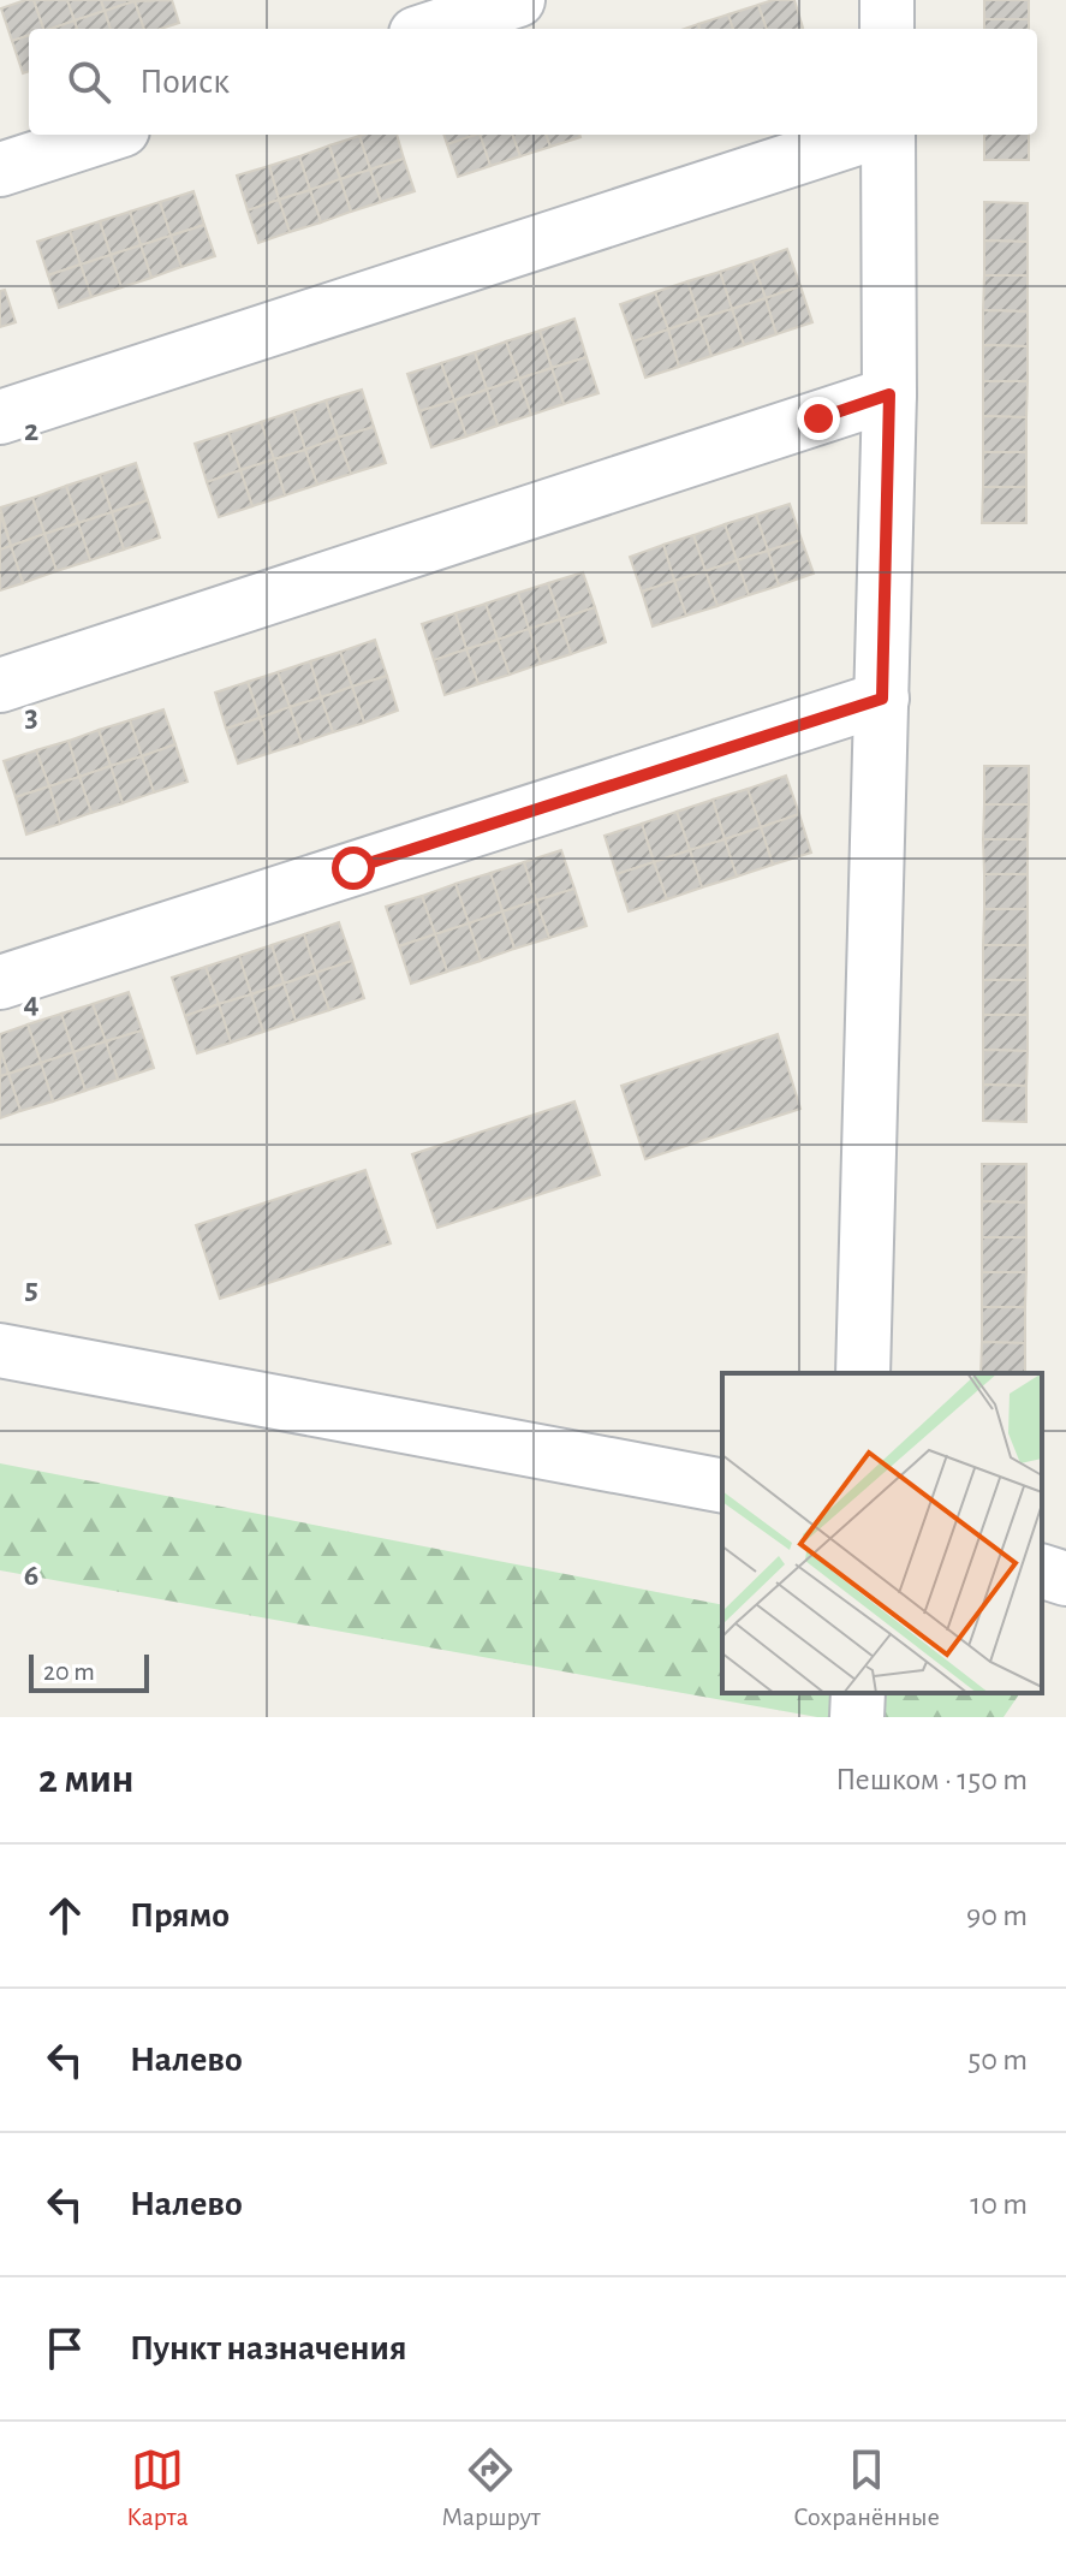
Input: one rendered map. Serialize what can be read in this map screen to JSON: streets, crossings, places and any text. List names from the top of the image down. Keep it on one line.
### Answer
{"scale_bar":"20 m","page":{"search":"Поиск","scale":"20 m","heading":["2 мин","Пешком · 150 m"],"list":[["Прямо","90 m"],["Налево","50 m"],["Налево","10 m"],"Пункт назначения"],"nav":["Карта","Маршрут","Сохранённые"]},"grid":{"rows":["2","3","4","5","6"]}}
